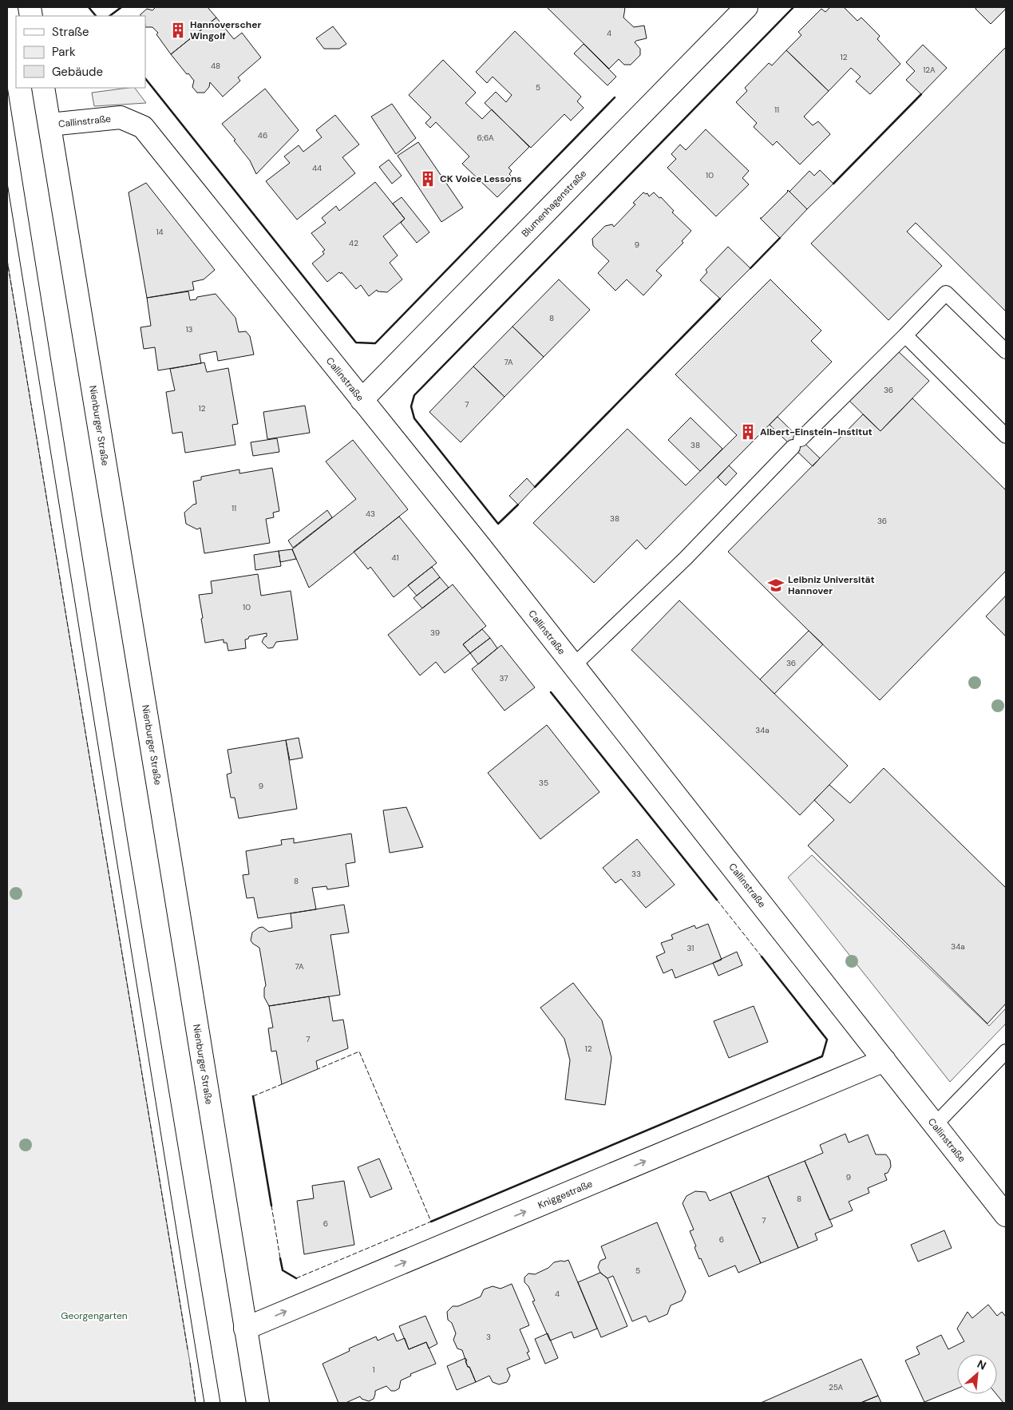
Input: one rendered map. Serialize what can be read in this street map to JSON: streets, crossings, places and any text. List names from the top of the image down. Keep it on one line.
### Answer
{"streets":{"street":["Callinstraße","Blumenhagenstraße","Nienburger Straße","Kniggestraße"]},"crossings":[["Callinstraße","Blumenhagenstraße"],["Callinstraße","Nienburger Straße"],["Callinstraße","Kniggestraße"],["Nienburger Straße","Kniggestraße"]],"one_way":["Kniggestraße"],"parks":["Georgengarten"],"places":{"building":["Hannoverscher Wingolf","CK Voice Lessons","Albert-Einstein-Institut"],"school or university":["Leibniz Universität Hannover"]},"house_numbers":["4","12","48","12A","5","11","46","6;6A","44","10","14","42","9","8","13","7A","36","7","12","38","11","43","38","36","41","10","39","36","37","34a","35","9","33","8","34a","31","7A","7","12","9","8","7","6","6","5","4","3","1","25A"],"legend":["Straße","Park","Gebäude"],"north":"top right"}
